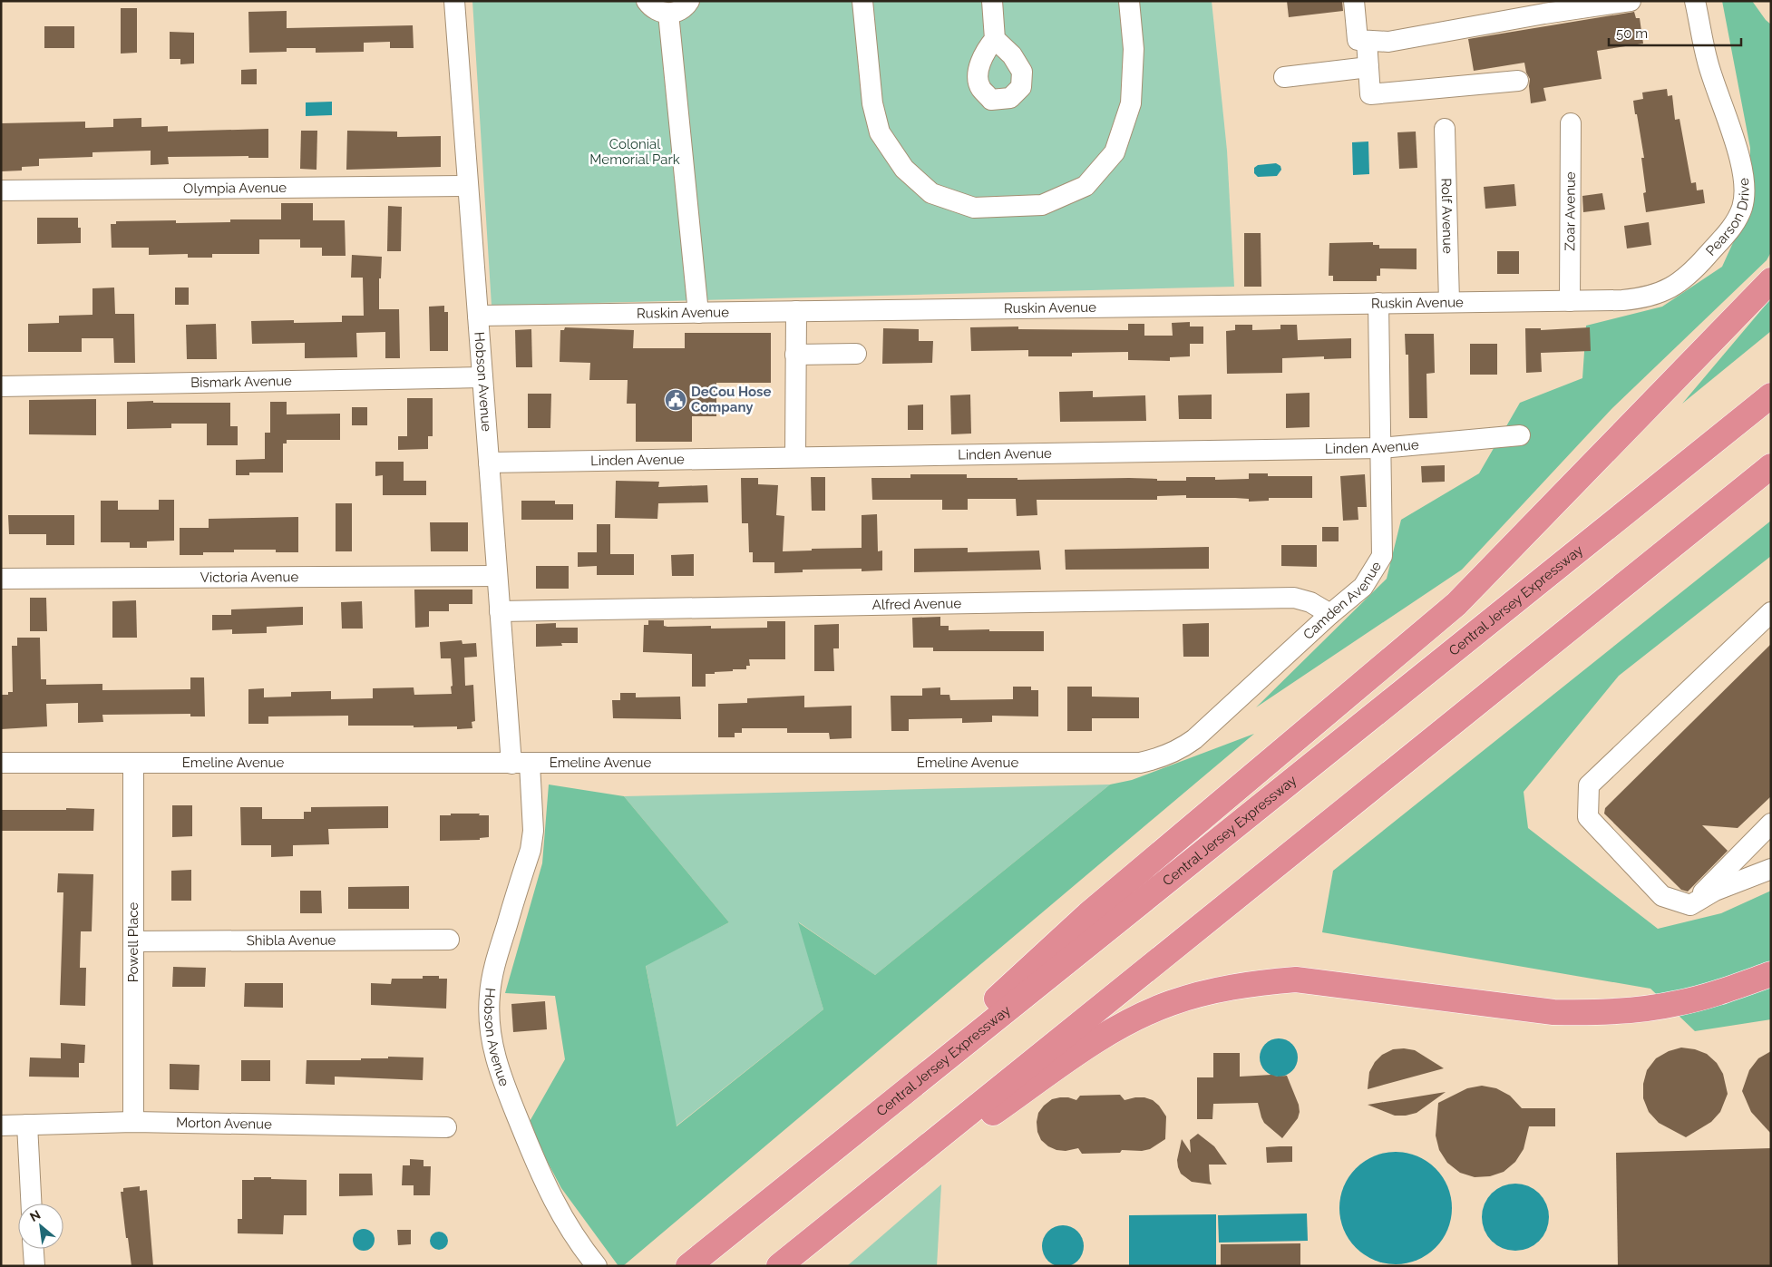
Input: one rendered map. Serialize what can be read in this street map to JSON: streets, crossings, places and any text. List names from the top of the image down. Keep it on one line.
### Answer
{"streets":{"highway":["Central Jersey Expressway"],"street":["Olympia Avenue","Zoar Avenue","Pearson Drive","Rolf Avenue","Ruskin Avenue","Bismark Avenue","Hobson Avenue","Linden Avenue","Victoria Avenue","Camden Avenue","Alfred Avenue","Emeline Avenue","Shibla Avenue","Powell Place","Morton Avenue"]},"crossings":[["Olympia Avenue","Hobson Avenue"],["Zoar Avenue","Ruskin Avenue"],["Pearson Drive","Ruskin Avenue"],["Rolf Avenue","Ruskin Avenue"],["Ruskin Avenue","Hobson Avenue"],["Ruskin Avenue","Camden Avenue"],["Bismark Avenue","Hobson Avenue"],["Hobson Avenue","Linden Avenue"],["Hobson Avenue","Victoria Avenue"],["Hobson Avenue","Alfred Avenue"],["Hobson Avenue","Emeline Avenue"],["Linden Avenue","Camden Avenue"],["Camden Avenue","Alfred Avenue"],["Camden Avenue","Emeline Avenue"],["Emeline Avenue","Powell Place"],["Shibla Avenue","Powell Place"],["Powell Place","Morton Avenue"]],"parks":["Colonial Memorial Park"],"places":{"public building":["DeCou Hose Company"]},"scale_bar":"50 m","north":"top left"}
